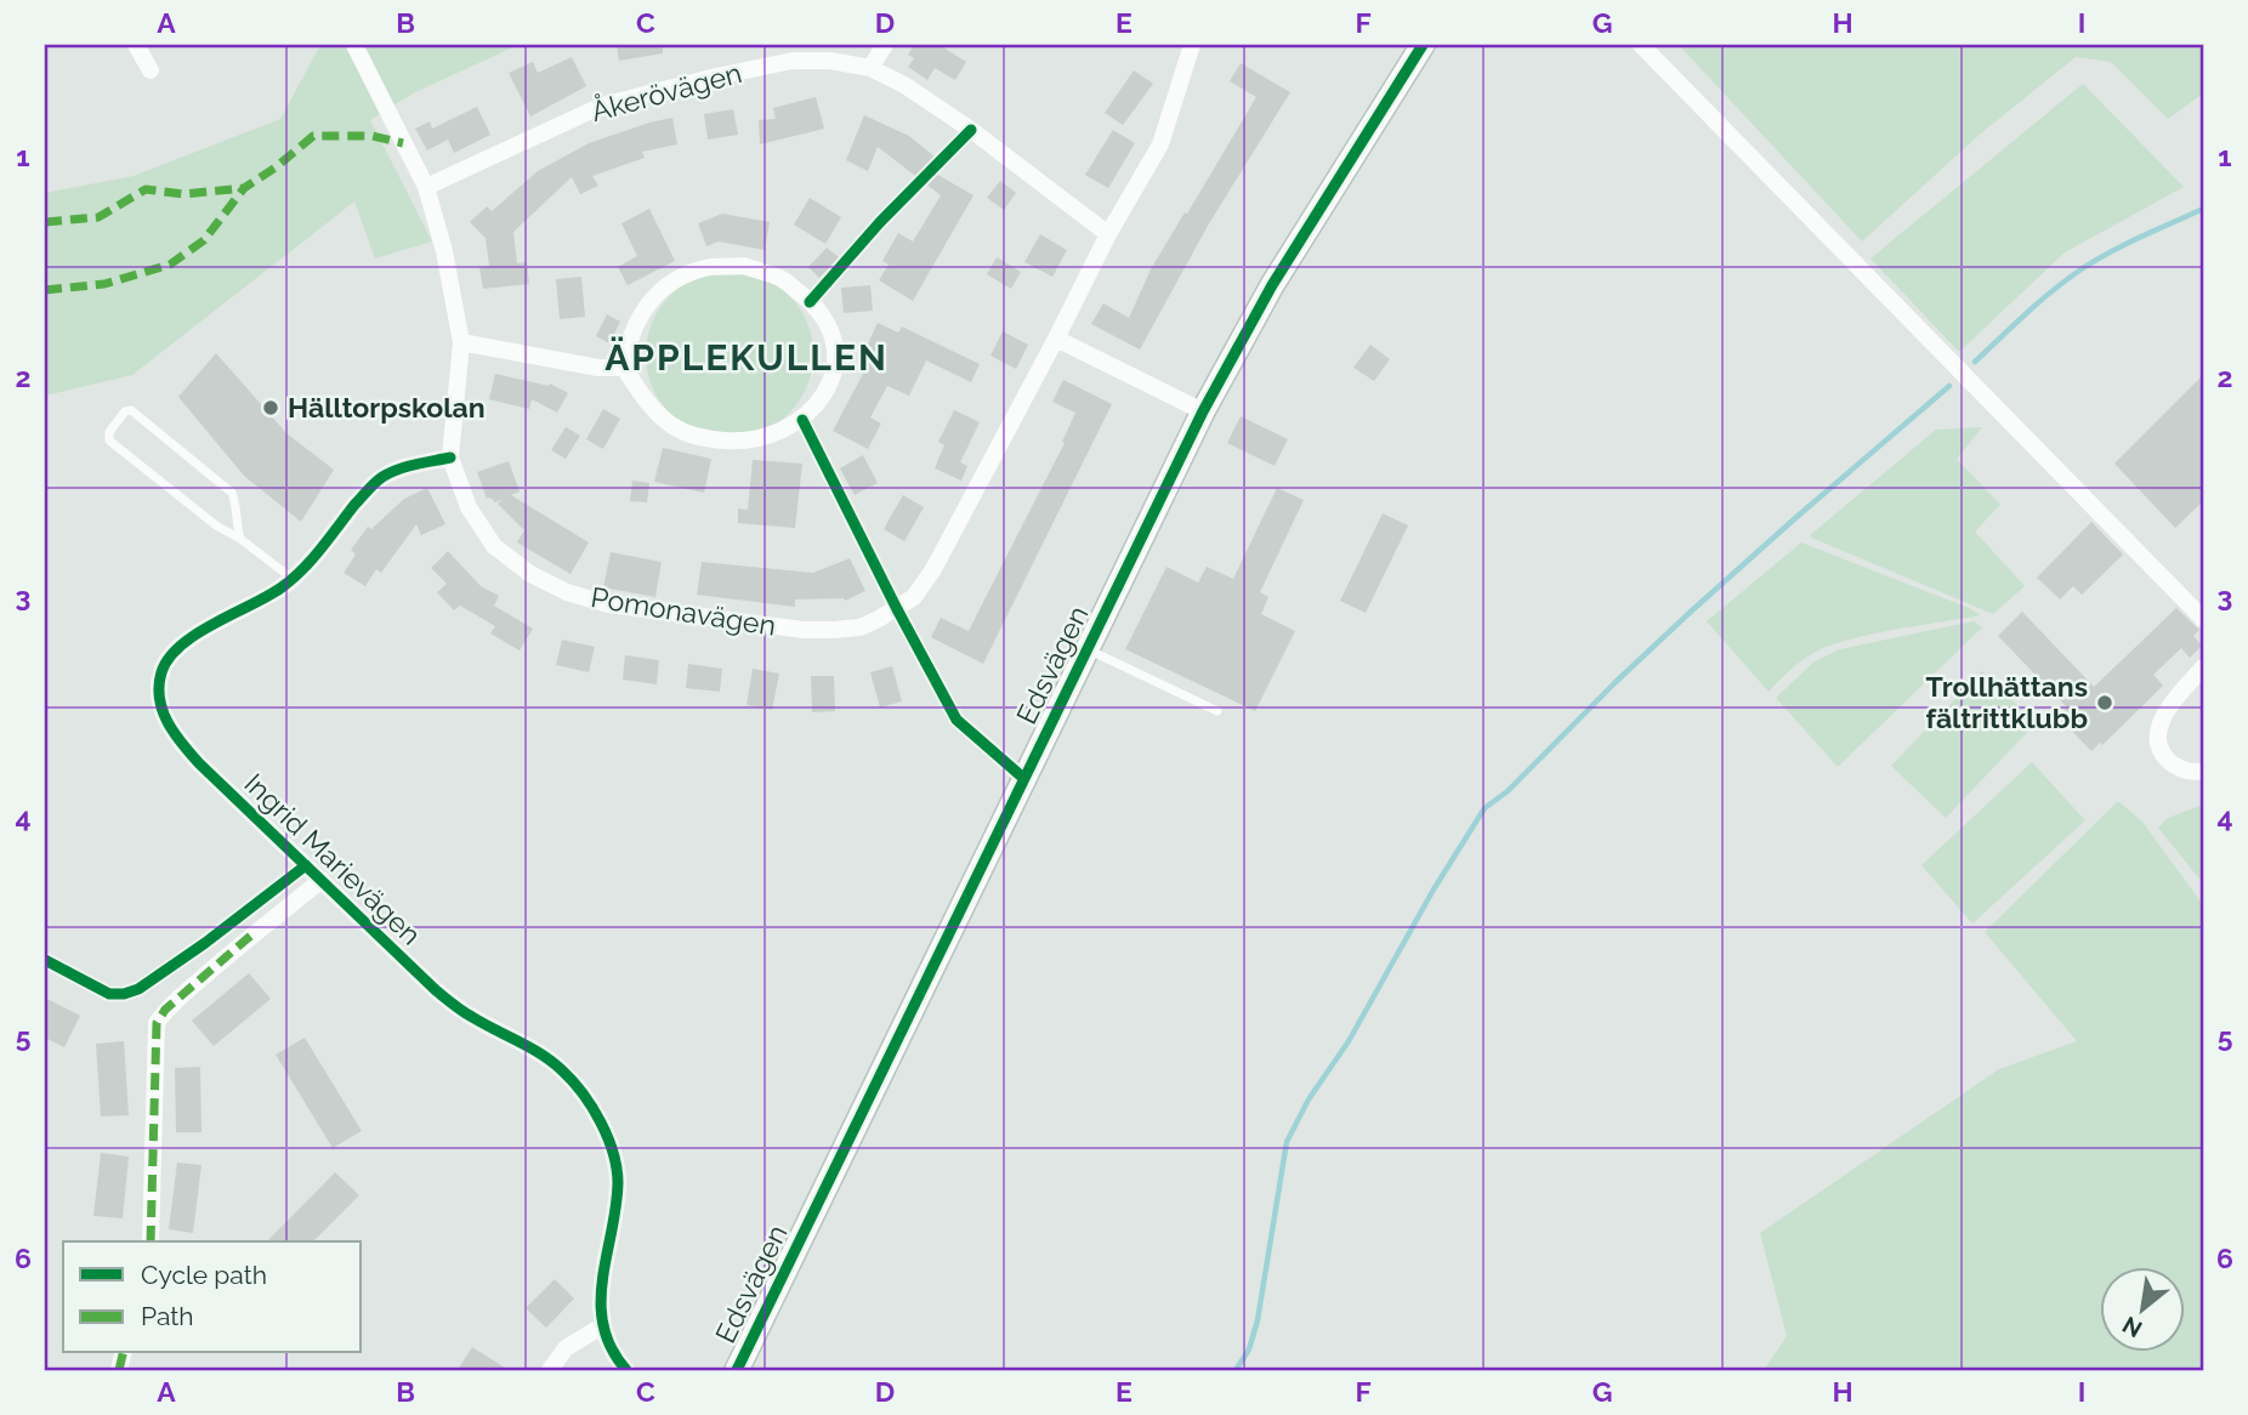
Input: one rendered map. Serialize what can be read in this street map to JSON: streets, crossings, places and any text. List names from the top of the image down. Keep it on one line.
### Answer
{"streets":{"street":["Åkerövägen","Pomonavägen","Edsvägen","Ingrid Marievägen"]},"crossings":[["Åkerövägen","Pomonavägen"],["Pomonavägen","Ingrid Marievägen"]],"districts":["ÄPPLEKULLEN"],"places":["Hälltorpskolan","Trollhättans fältrittklubb"],"legend":["Cycle path","Path"],"north":"bottom left","grid":{"columns":["A","B","C","D","E","F","G","H","I"],"rows":["1","2","3","4","5","6"]}}
